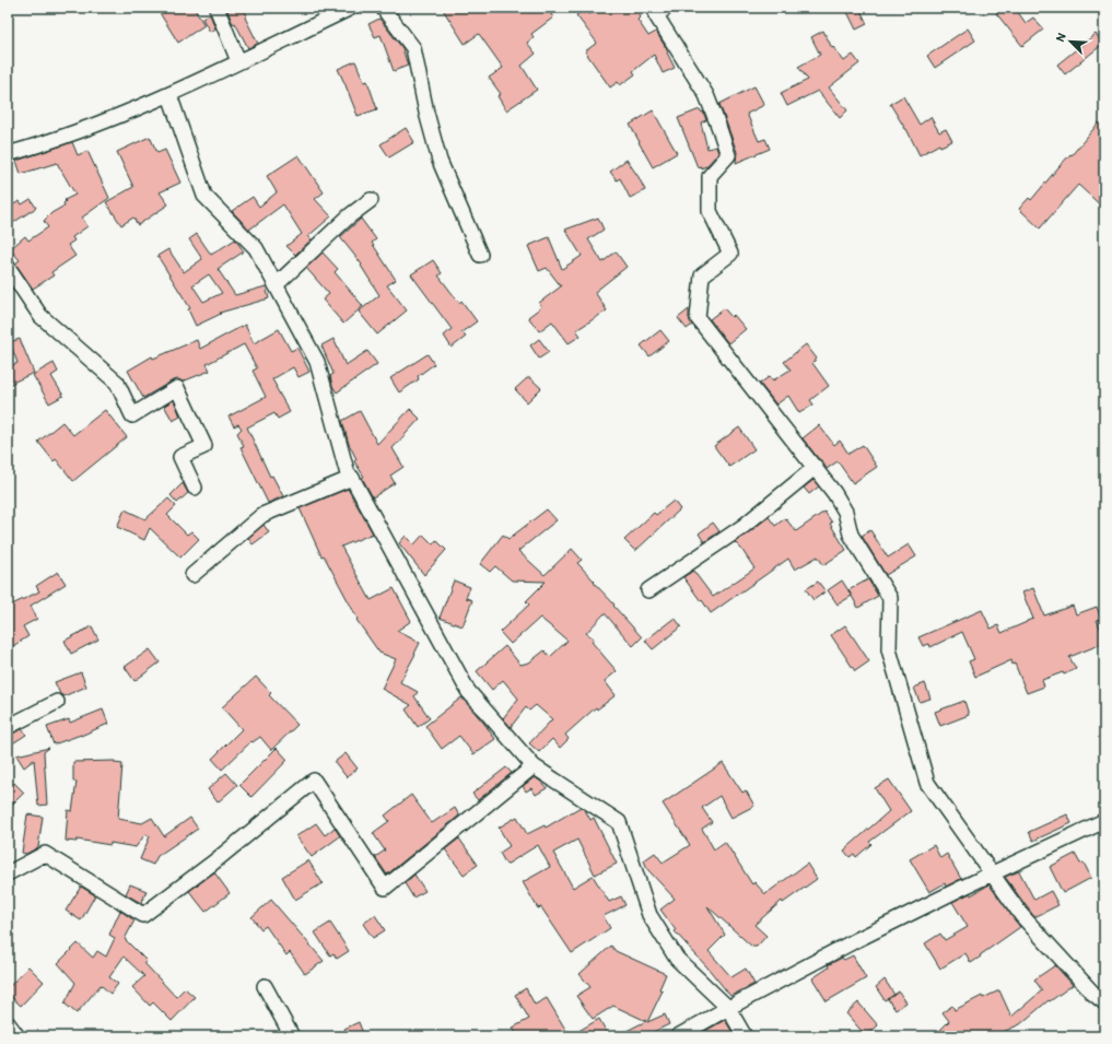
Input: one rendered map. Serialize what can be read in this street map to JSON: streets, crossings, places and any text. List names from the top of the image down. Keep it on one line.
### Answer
{"north":"top left"}
